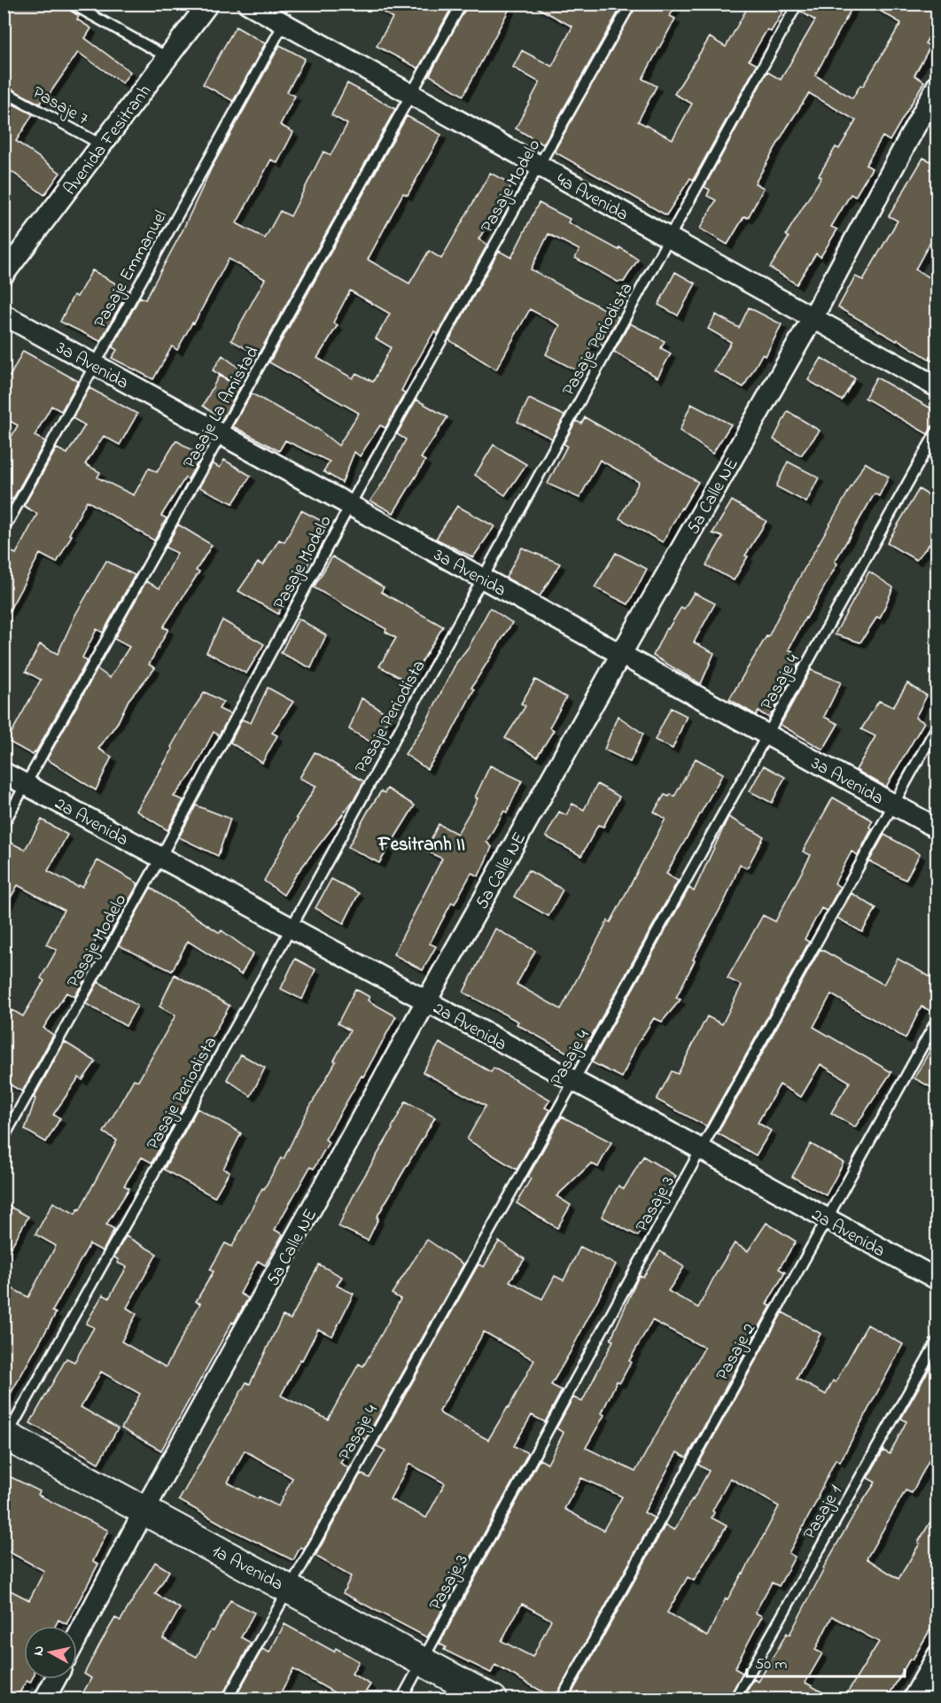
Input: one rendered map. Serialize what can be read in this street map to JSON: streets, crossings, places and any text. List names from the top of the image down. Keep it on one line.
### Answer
{"streets":{"street":["Avenida Fesitranh","4a Avenida","3a Avenida","5a Calle NE","2a Avenida","1a Avenida"],"lane":["Pasaje 7","Pasaje Modelo","Pasaje Emmanuel","Pasaje Periodista","Pasaje La Amistad","Pasaje 4","Pasaje 3","Pasaje 2","Pasaje 1"]},"crossings":[["Pasaje 7","Avenida Fesitranh"],["Pasaje Modelo","4a Avenida"],["Pasaje Modelo","3a Avenida"],["Pasaje Modelo","2a Avenida"],["4a Avenida","Pasaje Emmanuel"],["4a Avenida","Pasaje Periodista"],["4a Avenida","Pasaje La Amistad"],["4a Avenida","5a Calle NE"],["Pasaje Emmanuel","3a Avenida"],["Pasaje Periodista","3a Avenida"],["Pasaje Periodista","2a Avenida"],["Pasaje Periodista","1a Avenida"],["3a Avenida","Pasaje La Amistad"],["3a Avenida","5a Calle NE"],["3a Avenida","Pasaje 4"],["3a Avenida","Pasaje 3"],["Pasaje La Amistad","2a Avenida"],["5a Calle NE","2a Avenida"],["5a Calle NE","1a Avenida"],["Pasaje 4","2a Avenida"],["Pasaje 4","1a Avenida"],["2a Avenida","Pasaje 3"],["2a Avenida","Pasaje 2"],["Pasaje 3","1a Avenida"]],"districts":["Fesitranh II"],"scale_bar":"50 m","north":"left"}
